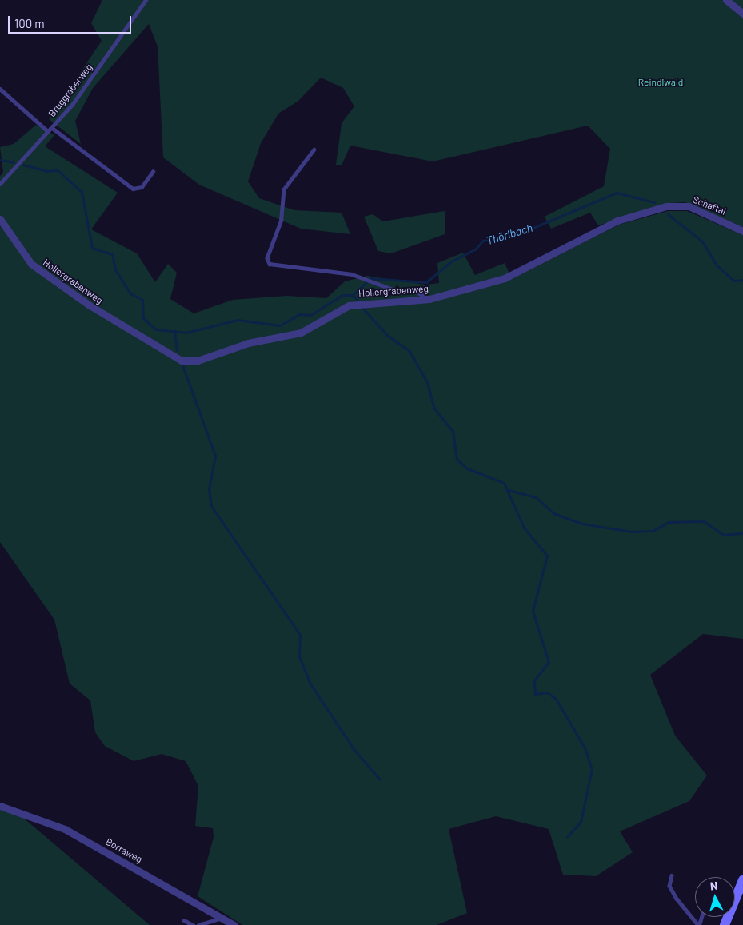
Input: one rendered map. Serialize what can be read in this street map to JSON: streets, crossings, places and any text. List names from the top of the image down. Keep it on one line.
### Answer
{"streets":{"street":["Schaftal","Hollergrabenweg","Borraweg"],"lane":["Bruggraberweg"]},"crossings":[["Schaftal","Hollergrabenweg"]],"water":["Thörlbach"],"parks":["Reindlwald"],"scale_bar":"100 m","north":"top"}
